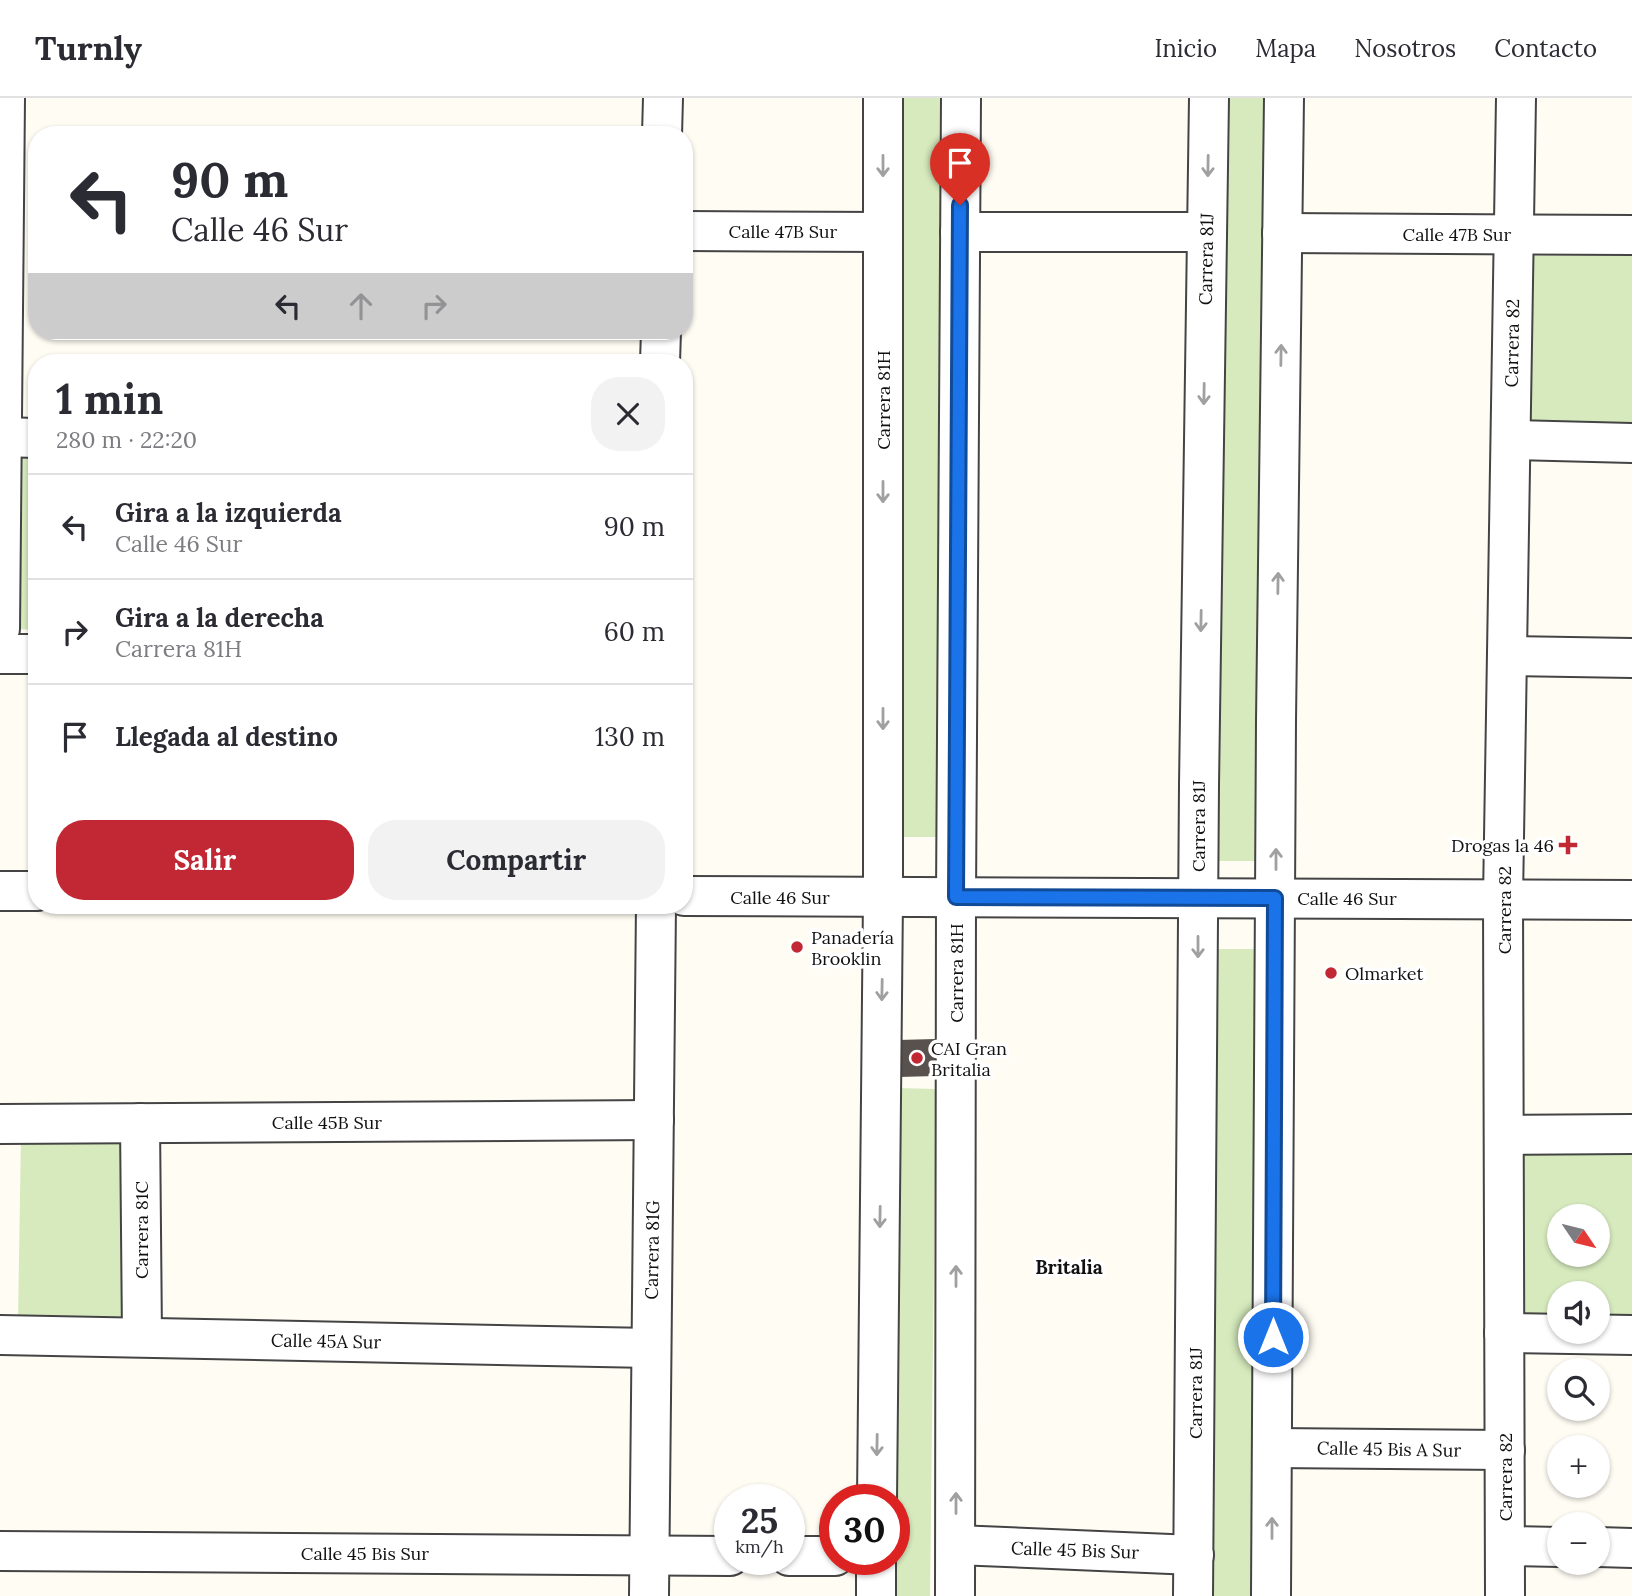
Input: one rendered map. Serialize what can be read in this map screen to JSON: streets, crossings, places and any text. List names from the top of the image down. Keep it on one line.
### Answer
{"streets":{"street":["Calle 47B Sur","Carrera 81J","Carrera 82","Carrera 81H","Calle 46 Sur","Calle 45B Sur","Carrera 81C","Carrera 81G","Calle 45A Sur","Calle 45 Bis A Sur","Calle 45 Bis Sur"]},"crossings":[["Calle 47B Sur","Carrera 82"],["Calle 47B Sur","Carrera 81H"],["Carrera 81J","Calle 46 Sur"],["Carrera 81J","Calle 45 Bis Sur"],["Carrera 82","Calle 46 Sur"],["Carrera 82","Calle 45 Bis A Sur"],["Carrera 81H","Calle 46 Sur"],["Carrera 81H","Calle 45 Bis Sur"],["Calle 45B Sur","Carrera 81C"],["Calle 45B Sur","Carrera 81G"],["Carrera 81C","Calle 45A Sur"],["Carrera 81G","Calle 45A Sur"],["Carrera 81G","Calle 45 Bis Sur"]],"districts":["Britalia"],"places":{"health":["Drogas la 46"],"other":["Panadería Brooklin","Olmarket","CAI Gran Britalia"]},"north":"bottom right","page":{"header":"Turnly","nav":["Inicio","Mapa","Nosotros","Contacto"],"turn":["90 m","Calle 46 Sur"],"heading":["1 min","280 m · 22:20"],"list":[{"name":"Gira a la izquierda","note":"Calle 46 Sur","value":"90 m"},{"name":"Gira a la derecha","note":"Carrera 81H","value":"60 m"},{"name":"Llegada al destino","value":"130 m"}],"buttons":["Salir","Compartir"],"map_buttons":["+","−"],"speed":"25 km/h","limit":"30"}}
